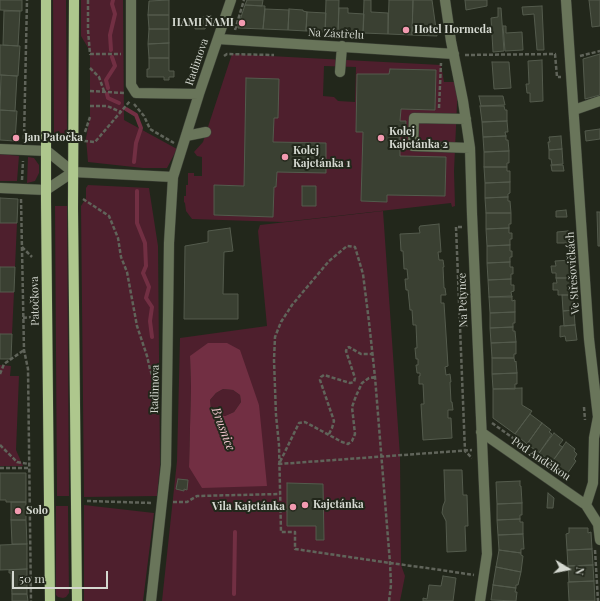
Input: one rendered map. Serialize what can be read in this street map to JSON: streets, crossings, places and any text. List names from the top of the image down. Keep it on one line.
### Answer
{"streets":{"main road":["Patočkova"],"street":["Na Zástřelu","Radimova","Ve Střešovičkách","Na Petynce","Pod Andělkou"]},"crossings":[["Na Zástřelu","Radimova"],["Na Zástřelu","Na Petynce"],["Ve Střešovičkách","Pod Andělkou"],["Na Petynce","Pod Andělkou"]],"water":["Brusnice"],"places":["HAMI ŇAMI","Hotel Hormeda","Jan Patočka","Kolej Kajetánka 2","Kolej Kajetánka 1","Kajetánka","Vila Kajetánka","Solo"],"scale_bar":"50 m","north":"right"}
